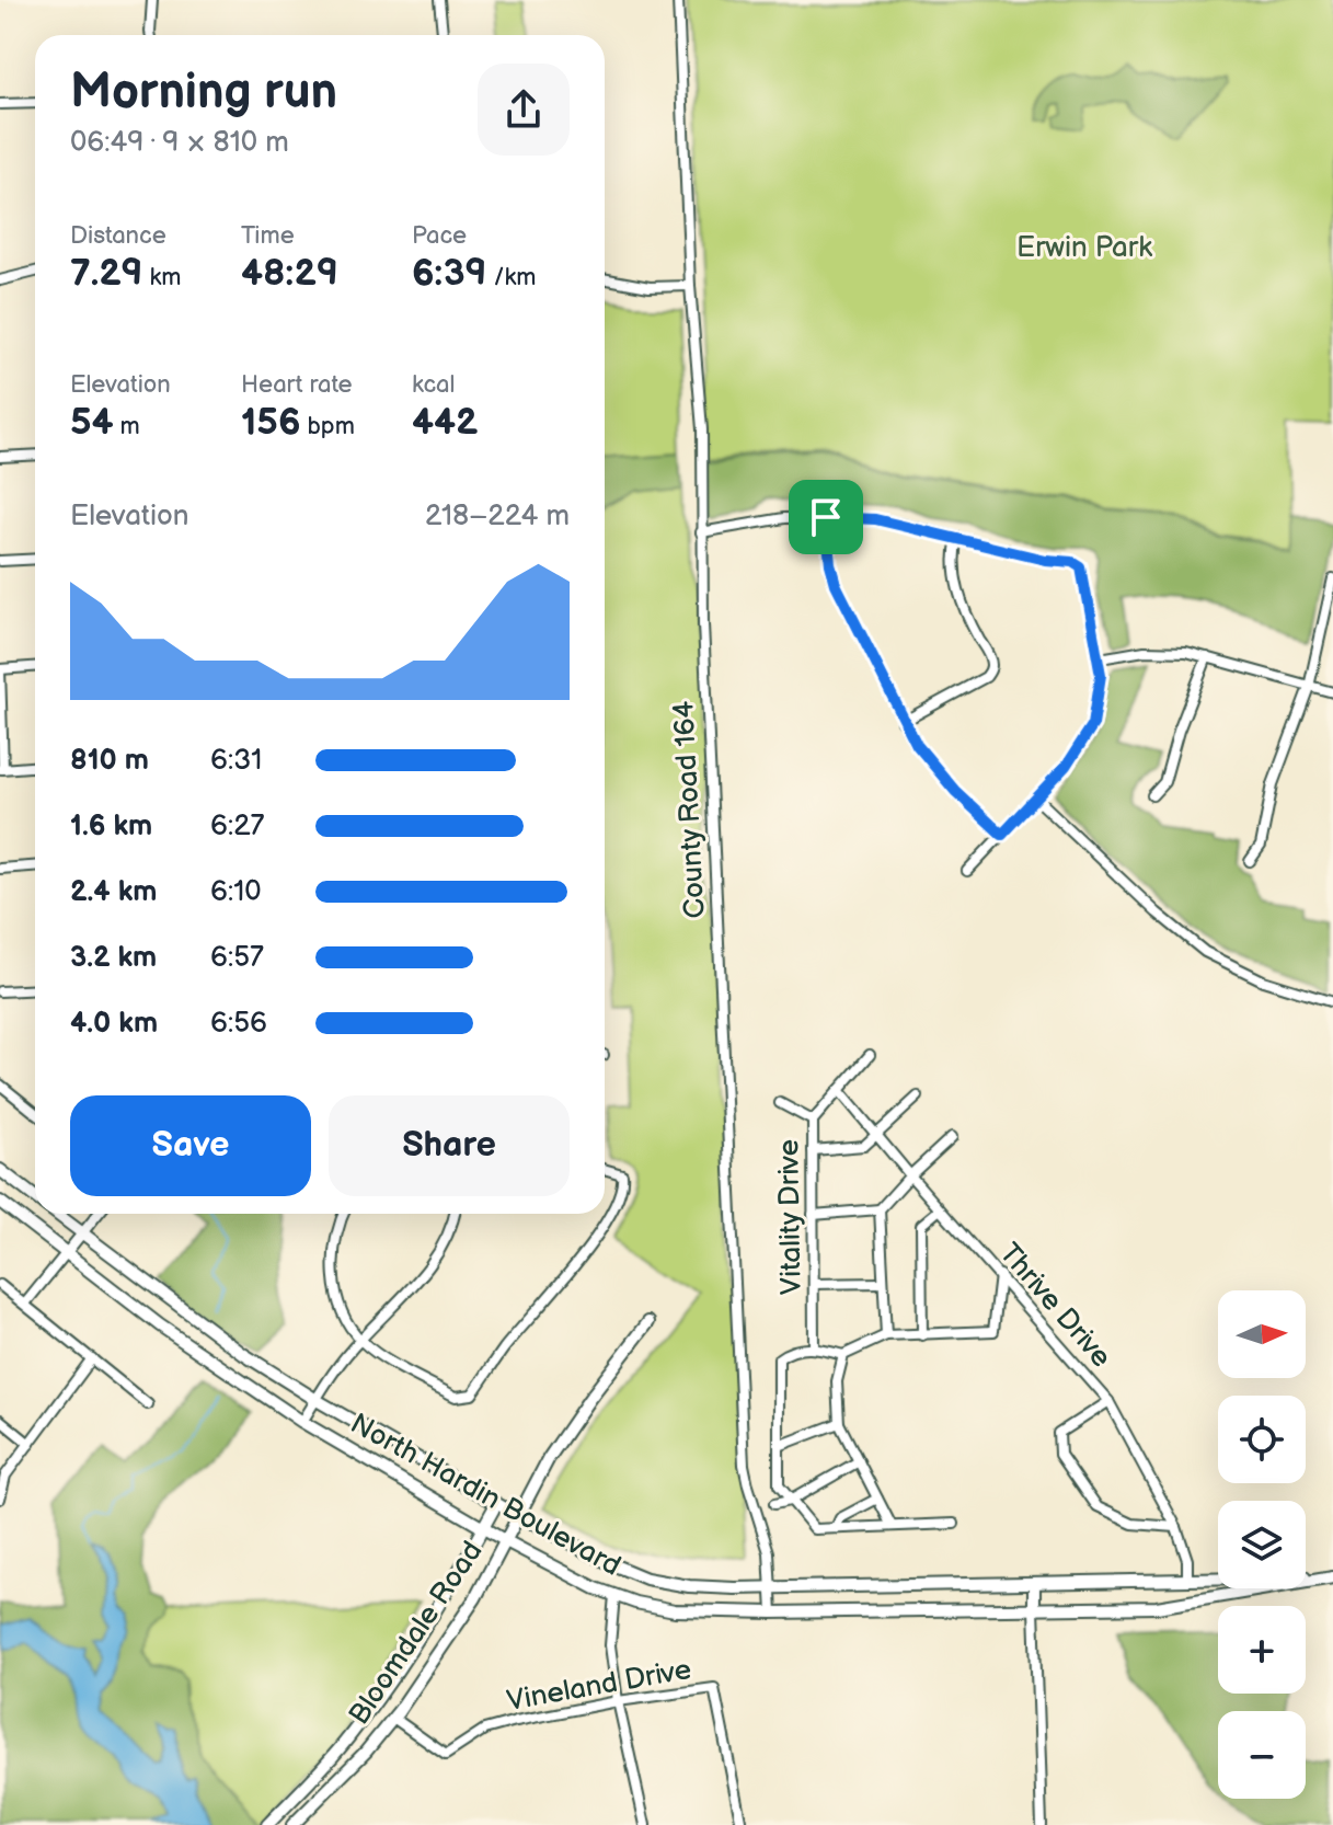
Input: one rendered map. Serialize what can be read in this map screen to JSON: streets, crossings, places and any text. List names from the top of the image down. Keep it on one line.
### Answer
{"streets":{"street":["County Road 164","Vitality Drive","Thrive Drive","North Hardin Boulevard","Bloomdale Road","Vineland Drive"]},"crossings":[["County Road 164","North Hardin Boulevard"],["Vitality Drive","Thrive Drive"],["Thrive Drive","North Hardin Boulevard"],["North Hardin Boulevard","Bloomdale Road"],["Bloomdale Road","Vineland Drive"]],"parks":["Erwin Park"],"north":"right","page":{"heading":["Morning run","06:49 · 9 × 810 m"],"stats":[["Distance","7.29 km"],["Time","48:29"],["Pace","6:39 /km"],["Elevation","54 m"],["Heart rate","156 bpm"],["kcal","442"]],"chart":["Elevation","218–224 m"],"list":[{"name":"810 m","note":"6:31"},{"name":"1.6 km","note":"6:27"},{"name":"2.4 km","note":"6:10"},{"name":"3.2 km","note":"6:57"},{"name":"4.0 km","note":"6:56"}],"buttons":["Save","Share"],"map_buttons":["+","−"]}}
